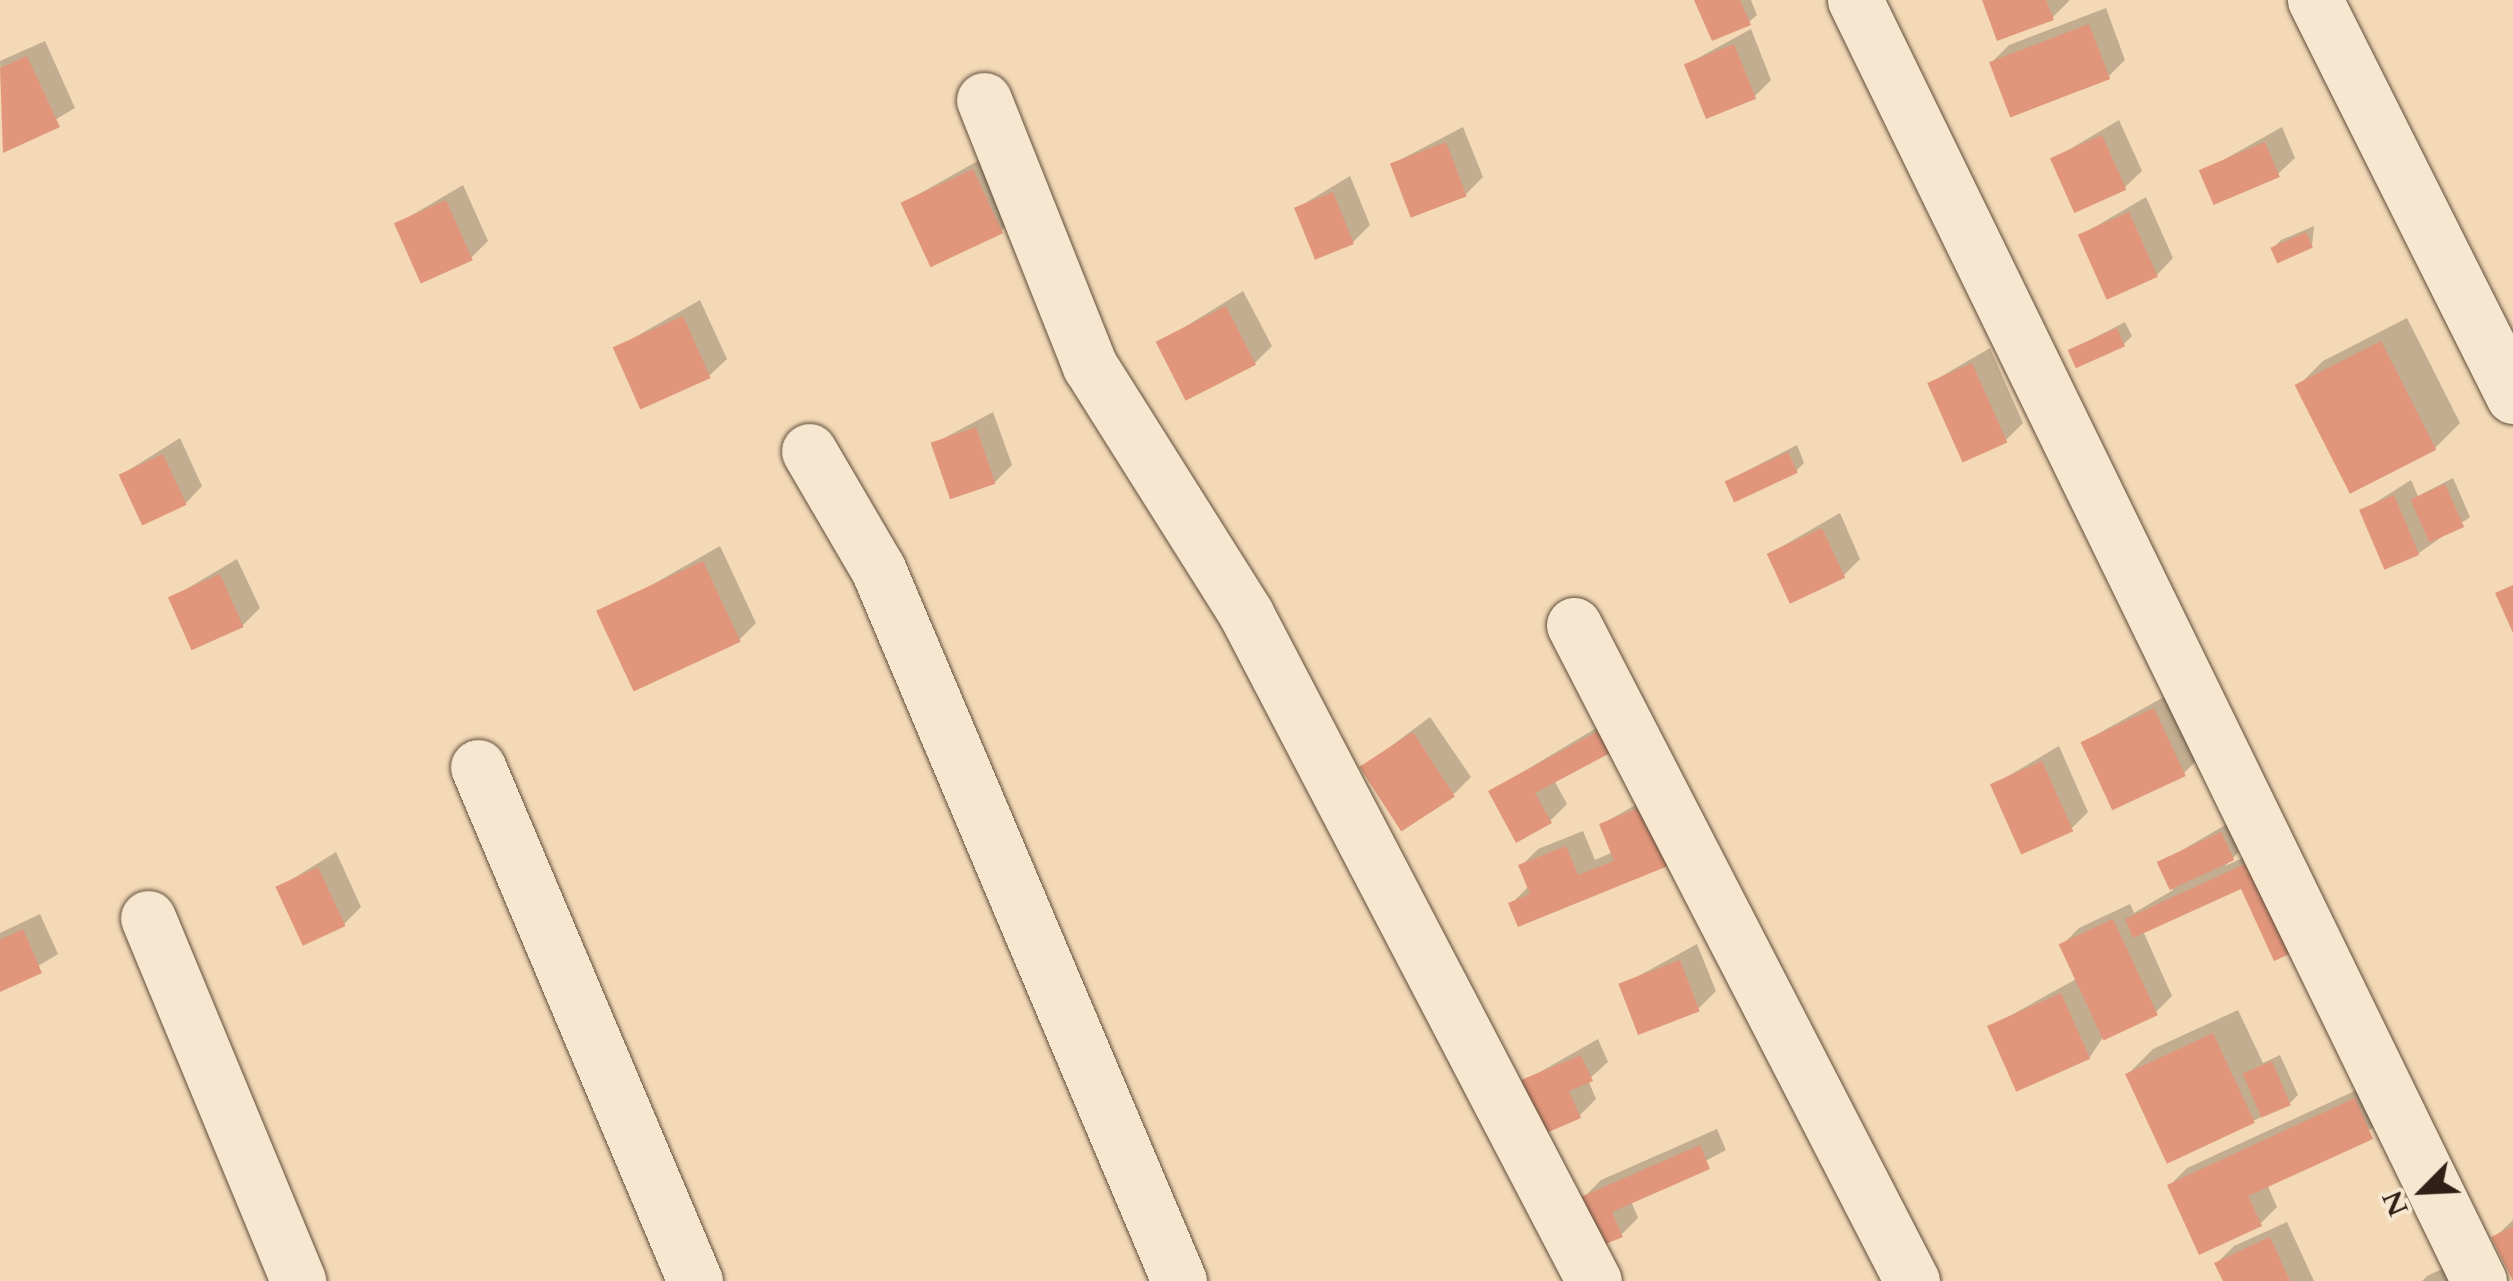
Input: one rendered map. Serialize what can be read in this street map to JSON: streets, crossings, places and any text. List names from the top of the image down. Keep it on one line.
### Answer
{"north":"bottom left"}
